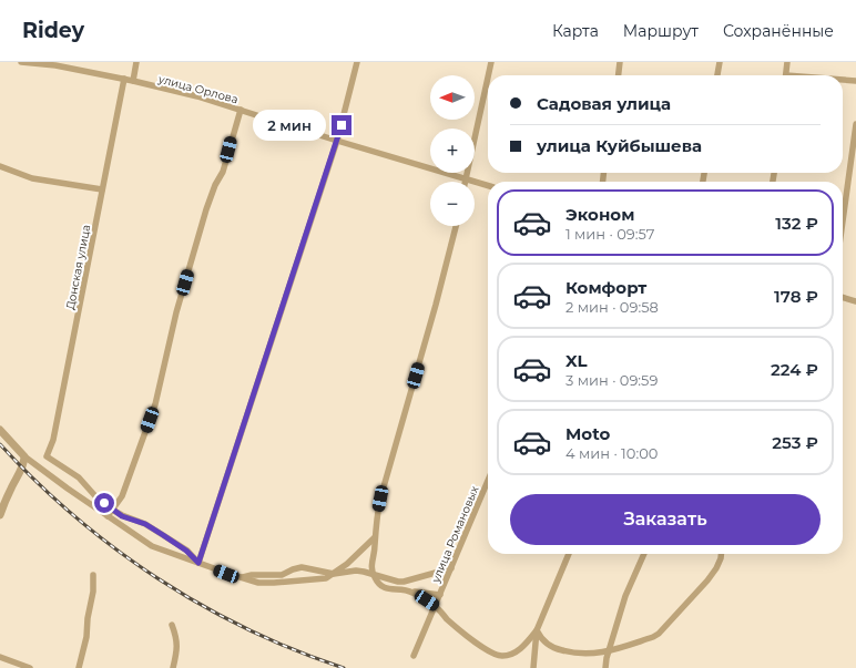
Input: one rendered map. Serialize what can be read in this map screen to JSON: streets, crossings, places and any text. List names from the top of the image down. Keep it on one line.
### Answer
{"streets":{"street":["улица Орлова","Донская улица","улица Романовых"]},"crossings":[["улица Орлова","Донская улица"]],"north":"left","page":{"header":"Ridey","nav":["Карта","Маршрут","Сохранённые"],"map_buttons":["+","−"],"banner":["Садовая улица","улица Куйбышева"],"bubble":"2 мин","list":[{"name":"Эконом","note":"1 мин · 09:57","value":"132 ₽"},{"name":"Комфорт","note":"2 мин · 09:58","value":"178 ₽"},{"name":"XL","note":"3 мин · 09:59","value":"224 ₽"},{"name":"Moto","note":"4 мин · 10:00","value":"253 ₽"}],"buttons":"Заказать"}}
